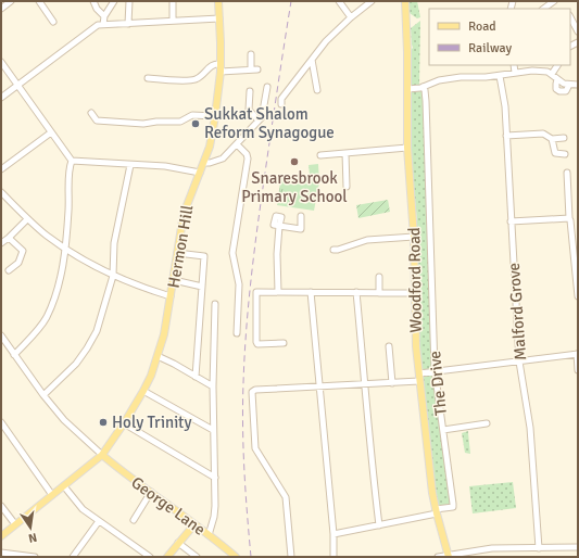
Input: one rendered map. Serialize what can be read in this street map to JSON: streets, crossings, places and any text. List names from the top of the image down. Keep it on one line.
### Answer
{"streets":{"main road":["Hermon Hill","Woodford Road","George Lane"],"street":["Malford Grove","The Drive"]},"crossings":[["Hermon Hill","George Lane"],["Woodford Road","The Drive"]],"places":["Sukkat Shalom Reform Synagogue","Snaresbrook Primary School","Holy Trinity"],"legend":["Road","Railway"],"north":"bottom"}
